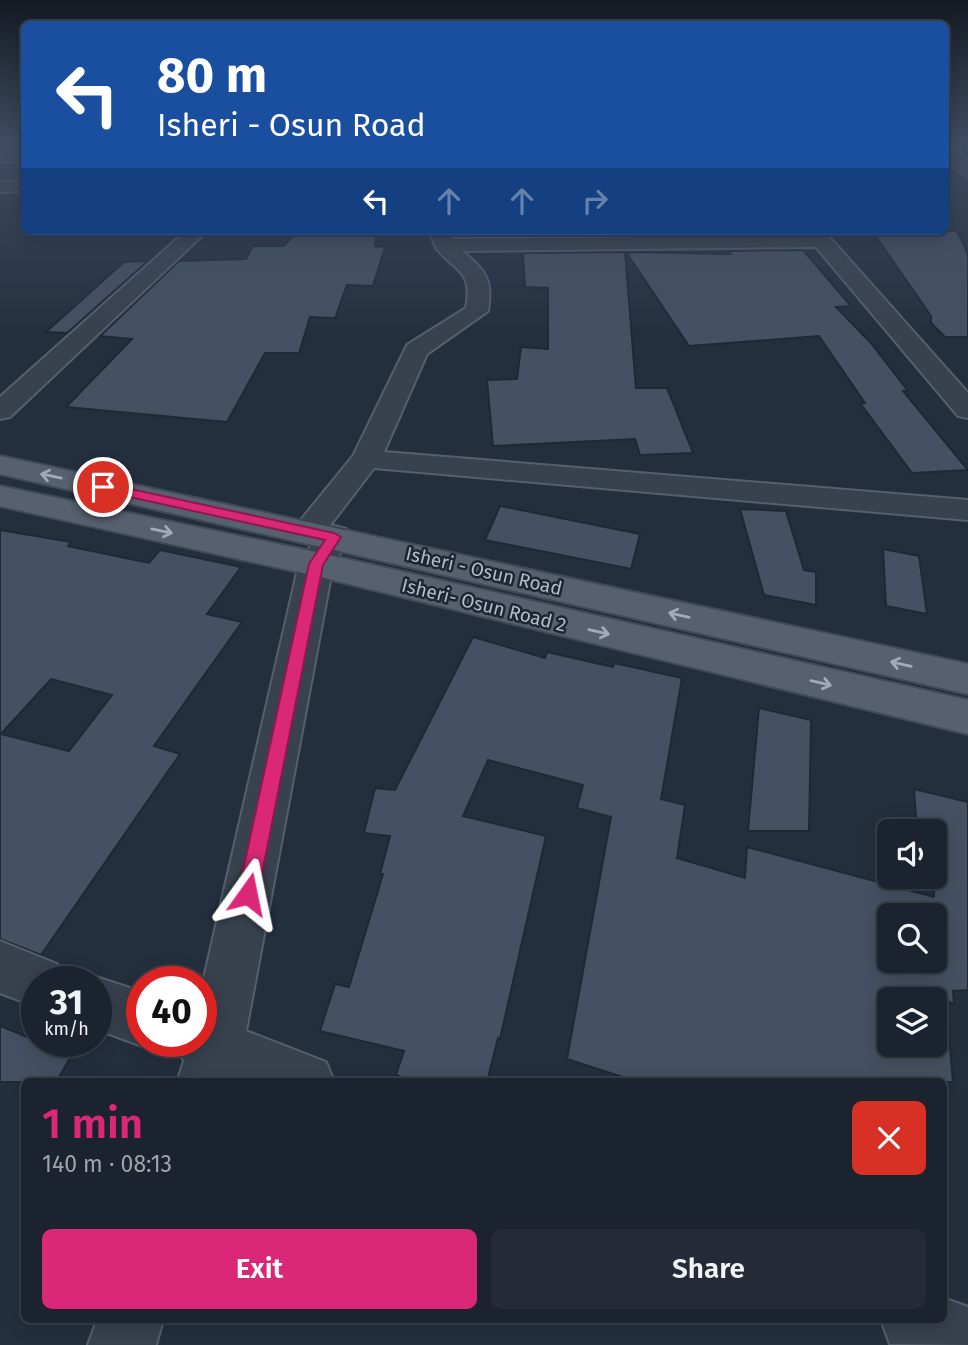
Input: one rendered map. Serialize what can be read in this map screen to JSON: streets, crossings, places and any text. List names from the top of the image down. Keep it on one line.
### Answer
{"streets":{"main road":["Isheri - Osun Road","Isheri- Osun Road 2"]},"crossings":[["Isheri - Osun Road","Isheri- Osun Road 2"]],"one_way":["Isheri - Osun Road","Isheri- Osun Road 2"],"page":{"turn":["80 m","Isheri - Osun Road"],"speed":"31 km/h","limit":"40","heading":["1 min","140 m · 08:13"],"buttons":["Exit","Share"]}}
